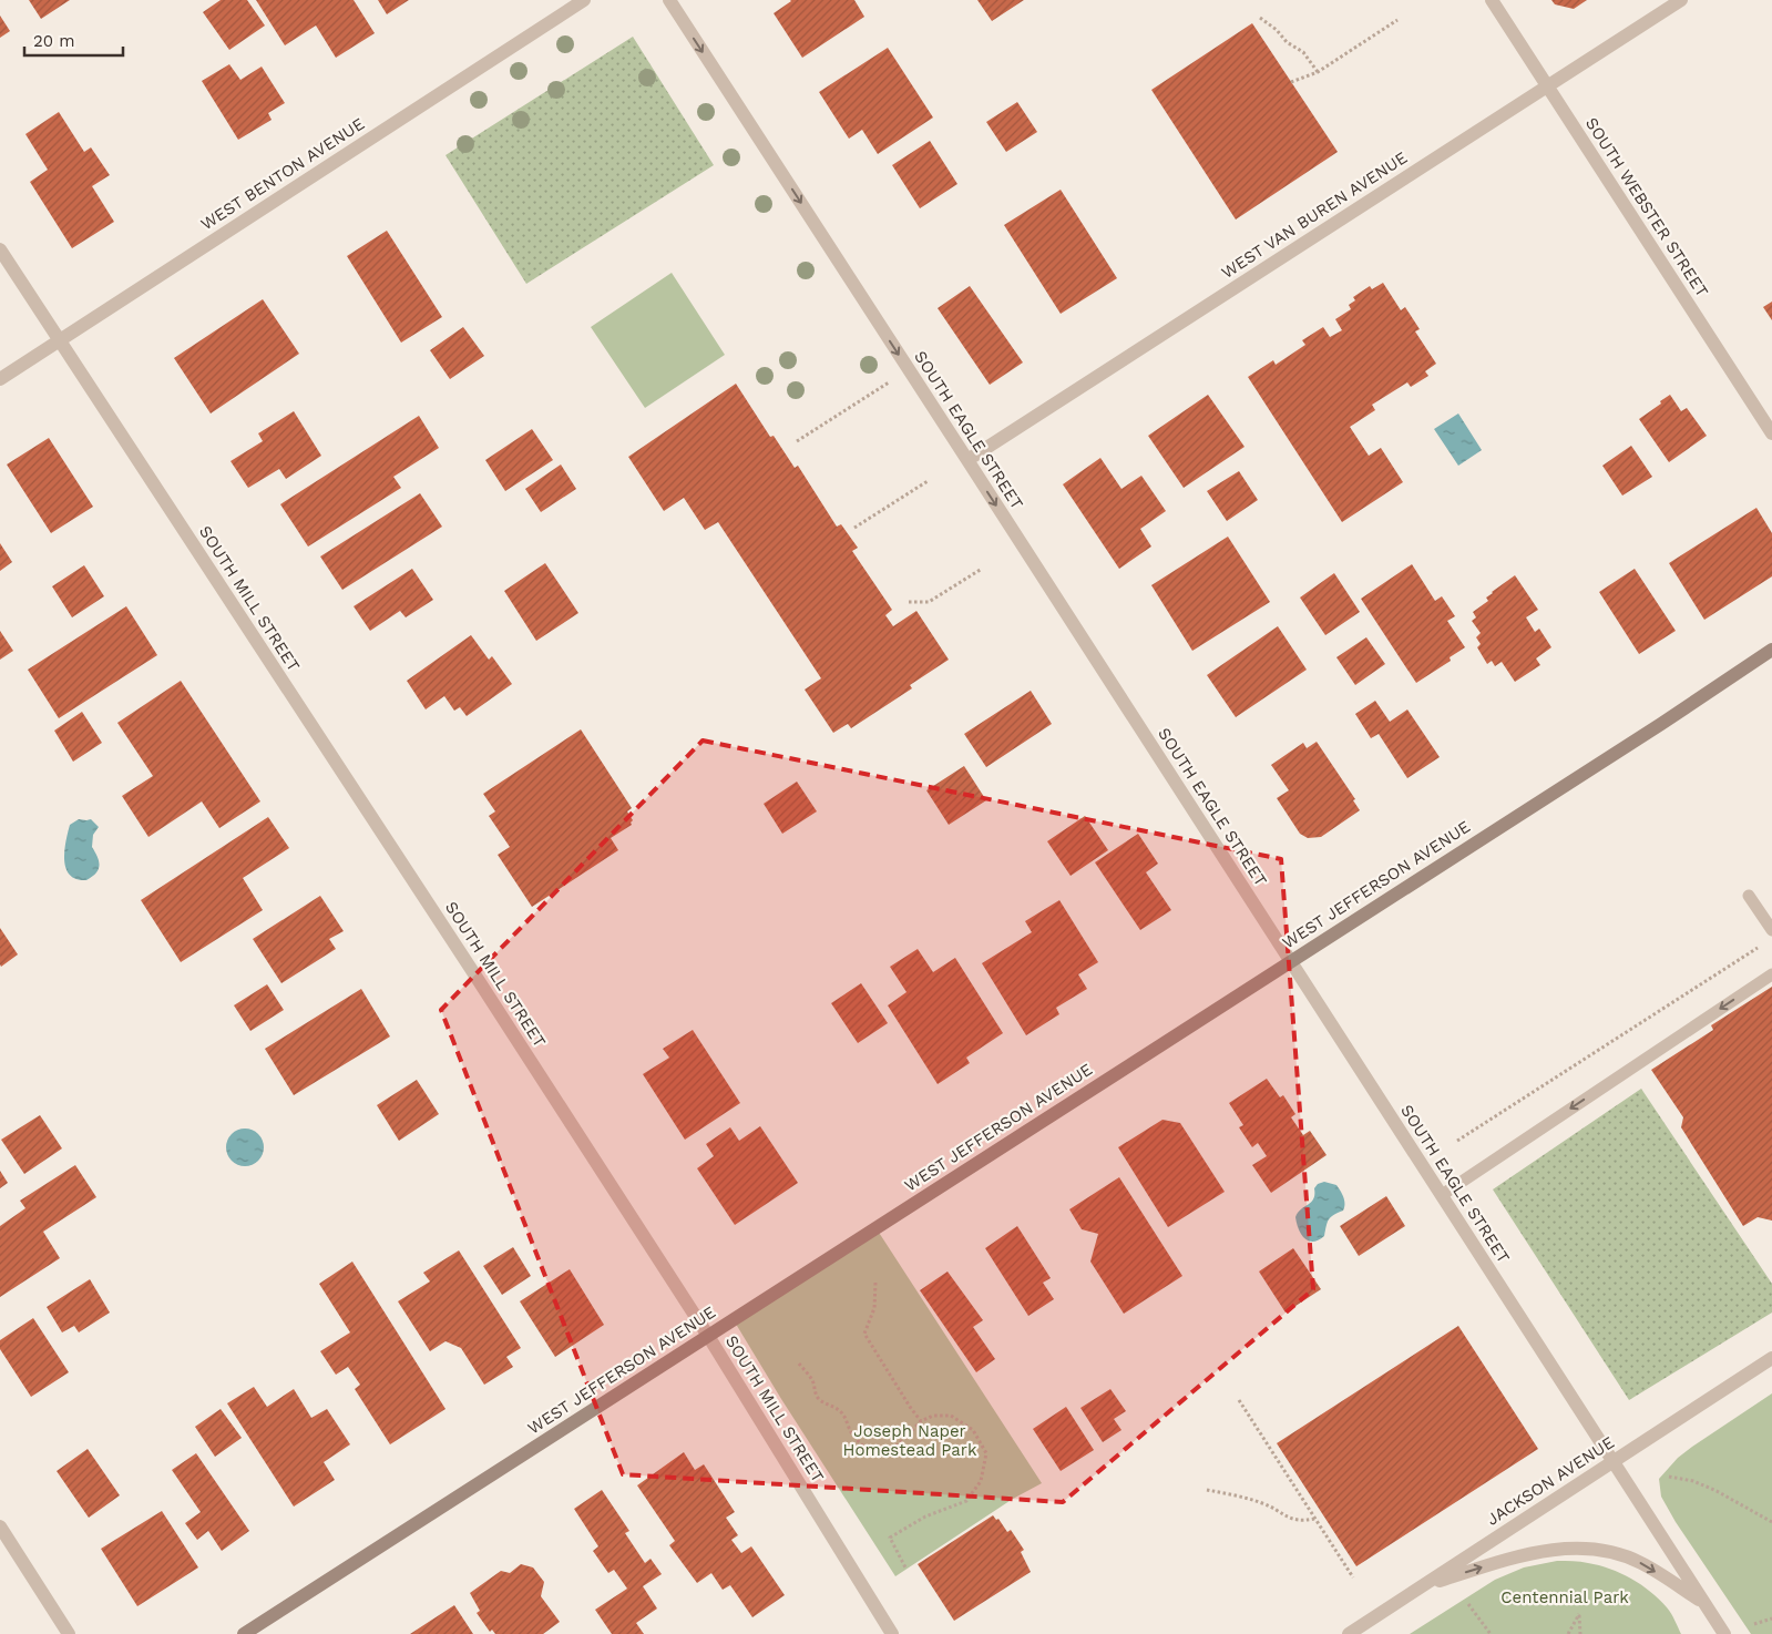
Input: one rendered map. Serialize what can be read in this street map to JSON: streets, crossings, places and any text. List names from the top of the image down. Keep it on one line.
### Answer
{"streets":{"street":["WEST BENTON AVENUE","SOUTH WEBSTER STREET","WEST VAN BUREN AVENUE","SOUTH EAGLE STREET","SOUTH MILL STREET","WEST JEFFERSON AVENUE","JACKSON AVENUE"]},"crossings":[["WEST BENTON AVENUE","SOUTH MILL STREET"],["SOUTH WEBSTER STREET","WEST VAN BUREN AVENUE"],["WEST VAN BUREN AVENUE","SOUTH EAGLE STREET"],["SOUTH EAGLE STREET","WEST JEFFERSON AVENUE"],["SOUTH EAGLE STREET","JACKSON AVENUE"],["SOUTH MILL STREET","WEST JEFFERSON AVENUE"]],"one_way":["SOUTH EAGLE STREET"],"parks":["Joseph Naper Homestead Park","Centennial Park"],"scale_bar":"20 m"}
